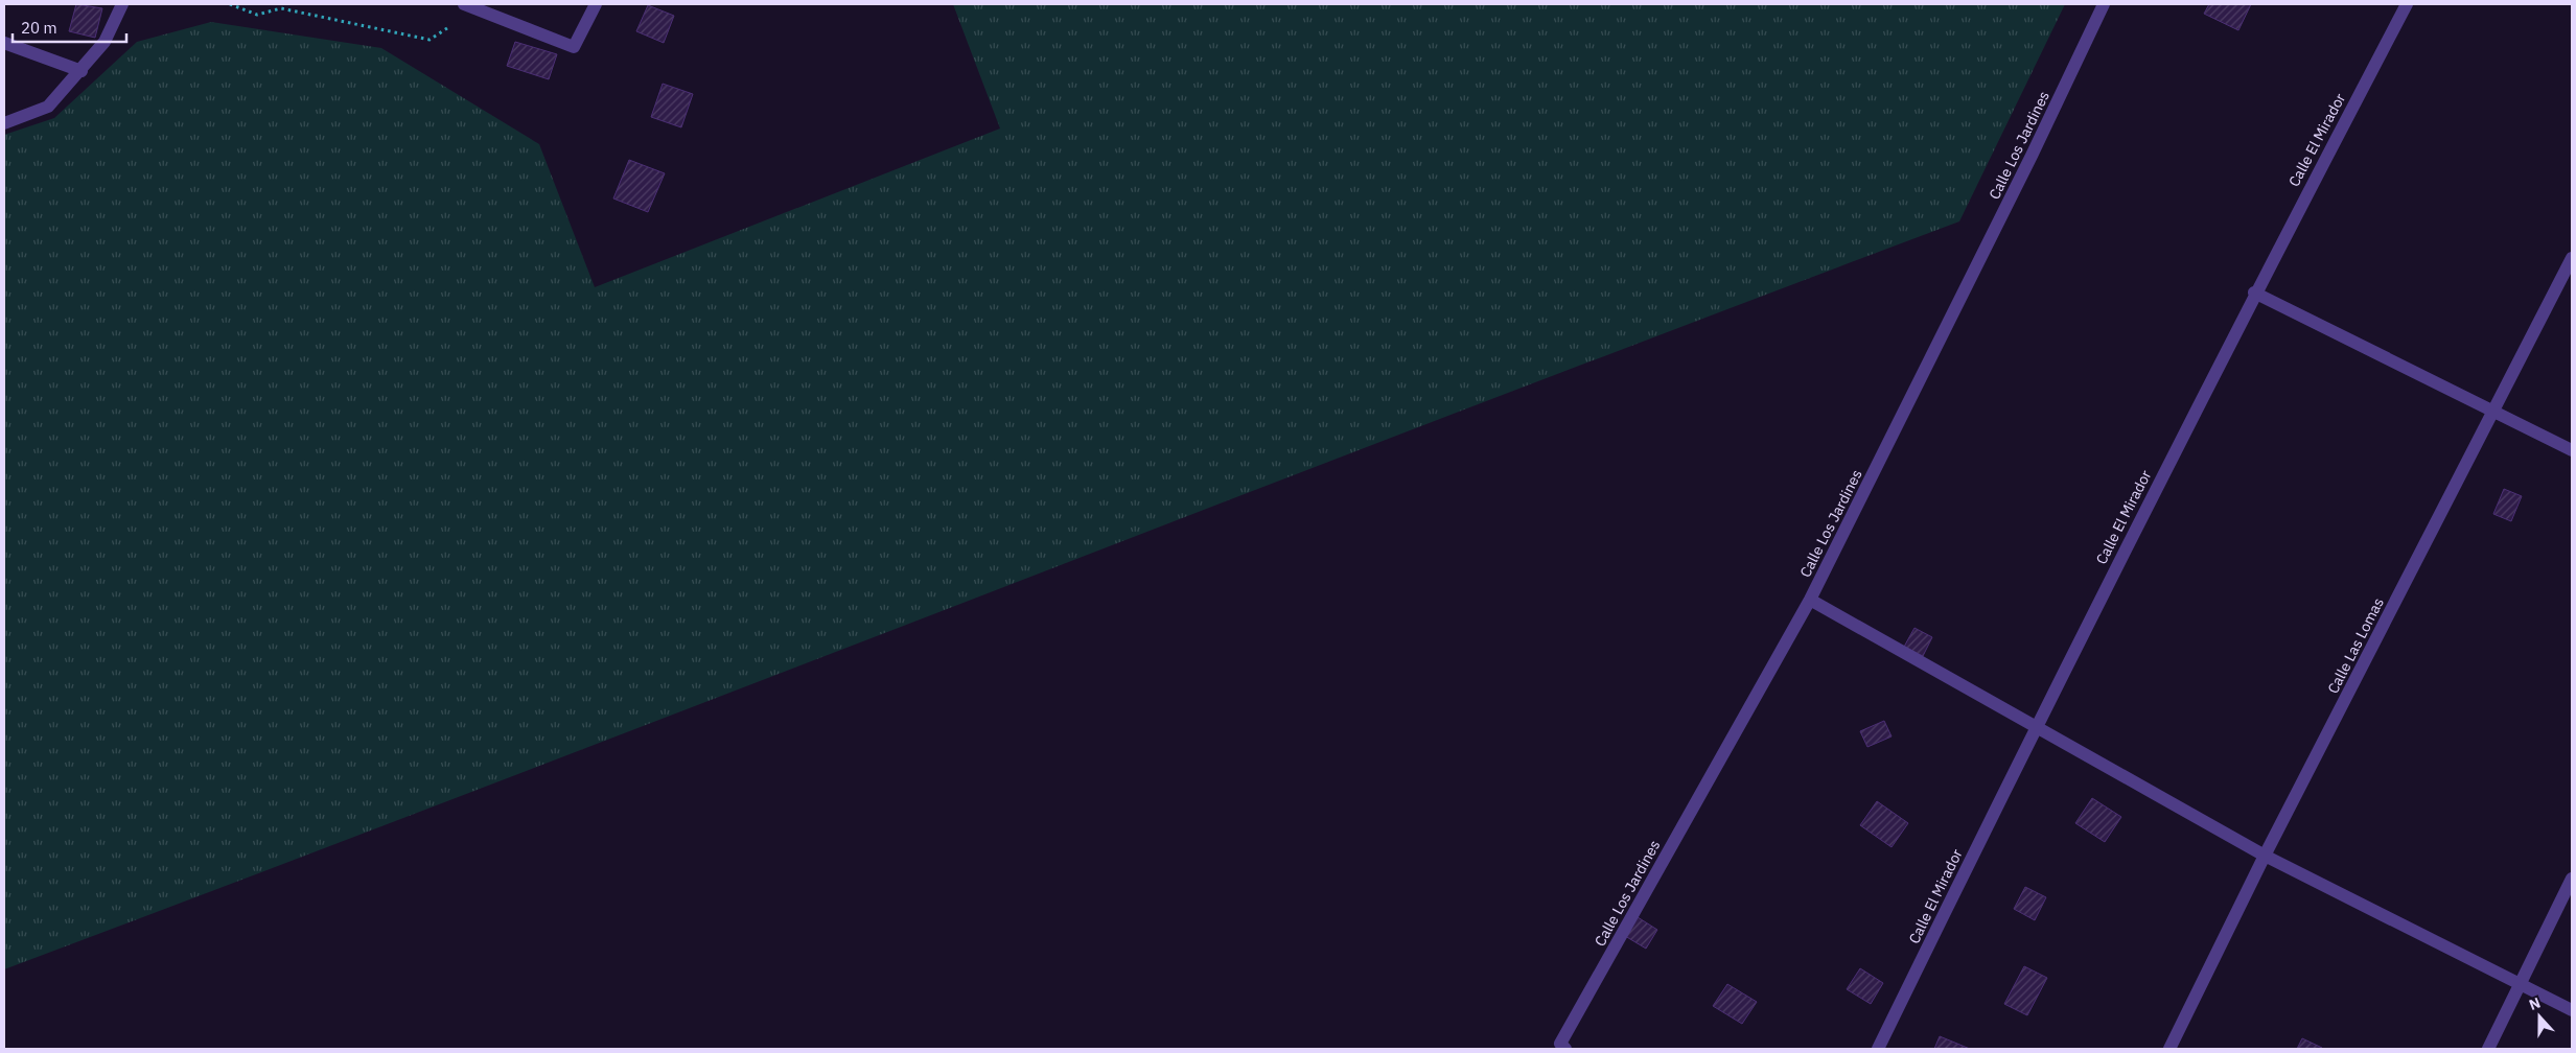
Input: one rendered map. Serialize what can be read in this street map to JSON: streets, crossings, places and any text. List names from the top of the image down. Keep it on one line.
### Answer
{"streets":{"street":["Calle El Mirador","Calle Los Jardines","Calle Las Lomas"]},"scale_bar":"20 m","north":"top"}
